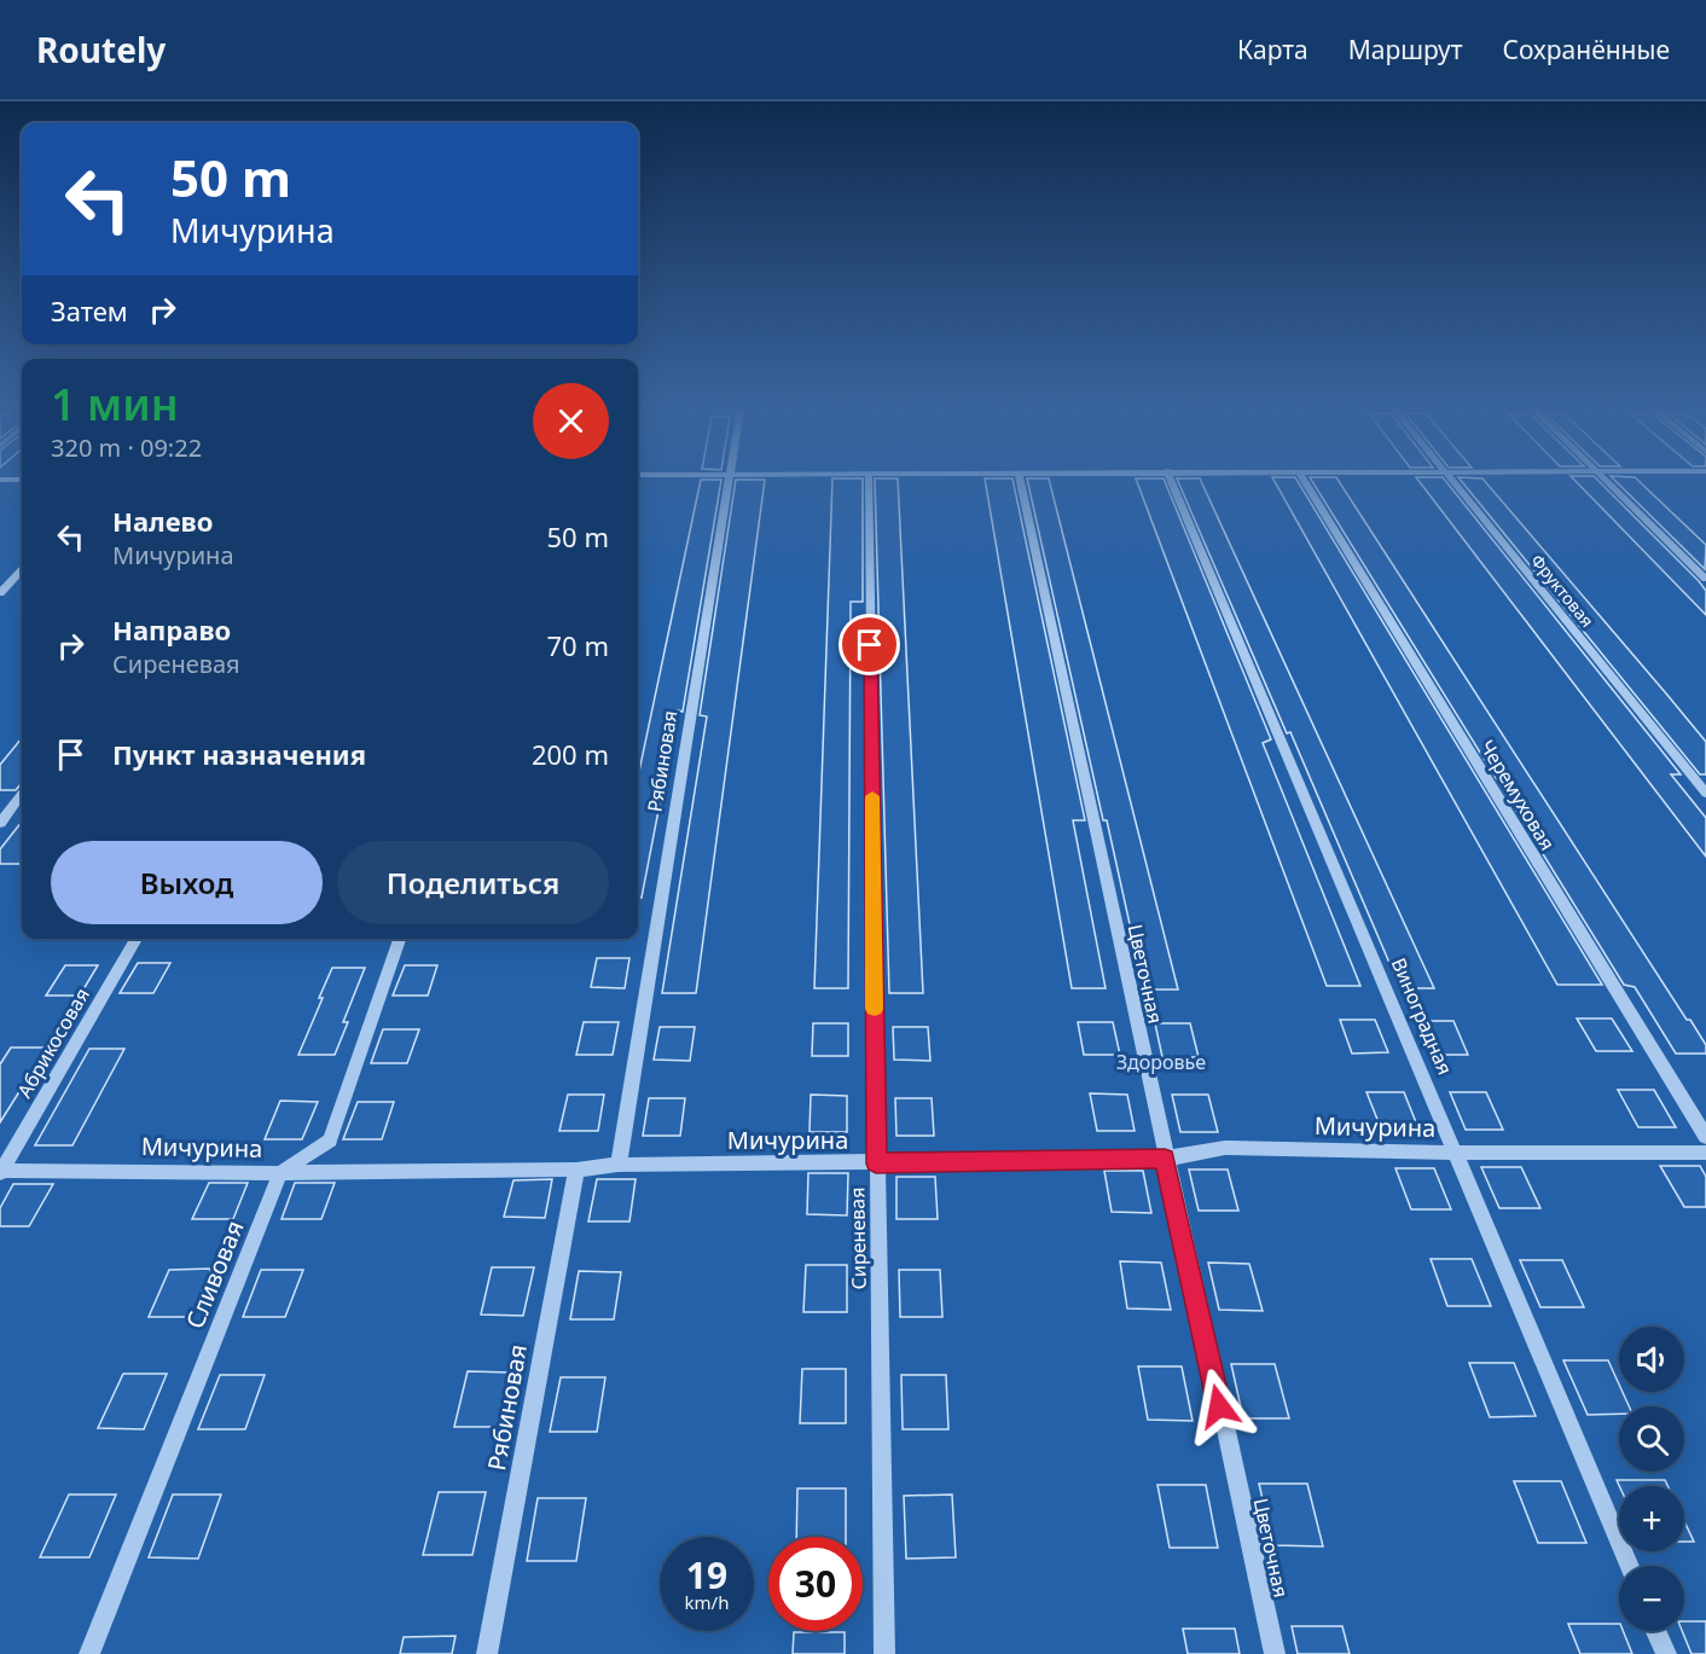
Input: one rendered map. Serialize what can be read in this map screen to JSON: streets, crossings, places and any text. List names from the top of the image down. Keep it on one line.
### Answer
{"streets":{"street":["Фруктовая","Рябиновая","Черемуховая","Цветочная","Виноградная","Абрикосовая","Мичурина","Сиреневая","Сливовая"]},"crossings":[["Рябиновая","Мичурина"],["Цветочная","Мичурина"],["Виноградная","Мичурина"],["Абрикосовая","Мичурина"],["Мичурина","Сиреневая"],["Мичурина","Сливовая"]],"parks":["Здоровье"],"page":{"header":"Routely","nav":["Карта","Маршрут","Сохранённые"],"turn":["50 m","Мичурина"],"then":"Затем","heading":["1 мин","320 m · 09:22"],"list":[{"name":"Налево","note":"Мичурина","value":"50 m"},{"name":"Направо","note":"Сиреневая","value":"70 m"},{"name":"Пункт назначения","value":"200 m"}],"buttons":["Выход","Поделиться"],"map_buttons":["+","−"],"speed":"19 km/h","limit":"30"}}
